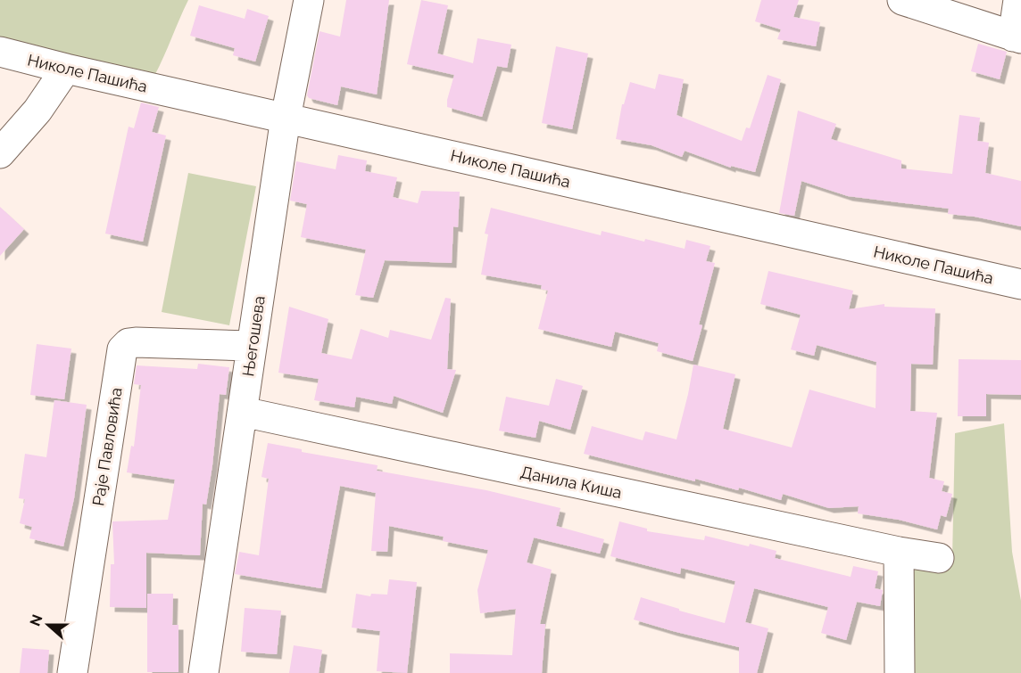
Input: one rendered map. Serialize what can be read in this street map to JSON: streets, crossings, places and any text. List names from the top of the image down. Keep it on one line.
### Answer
{"streets":{"street":["Николе Пашића","Његошева","Раје Павловића","Данила Киша"]},"crossings":[["Николе Пашића","Његошева"],["Његошева","Раје Павловића"],["Његошева","Данила Киша"]],"north":"left"}
